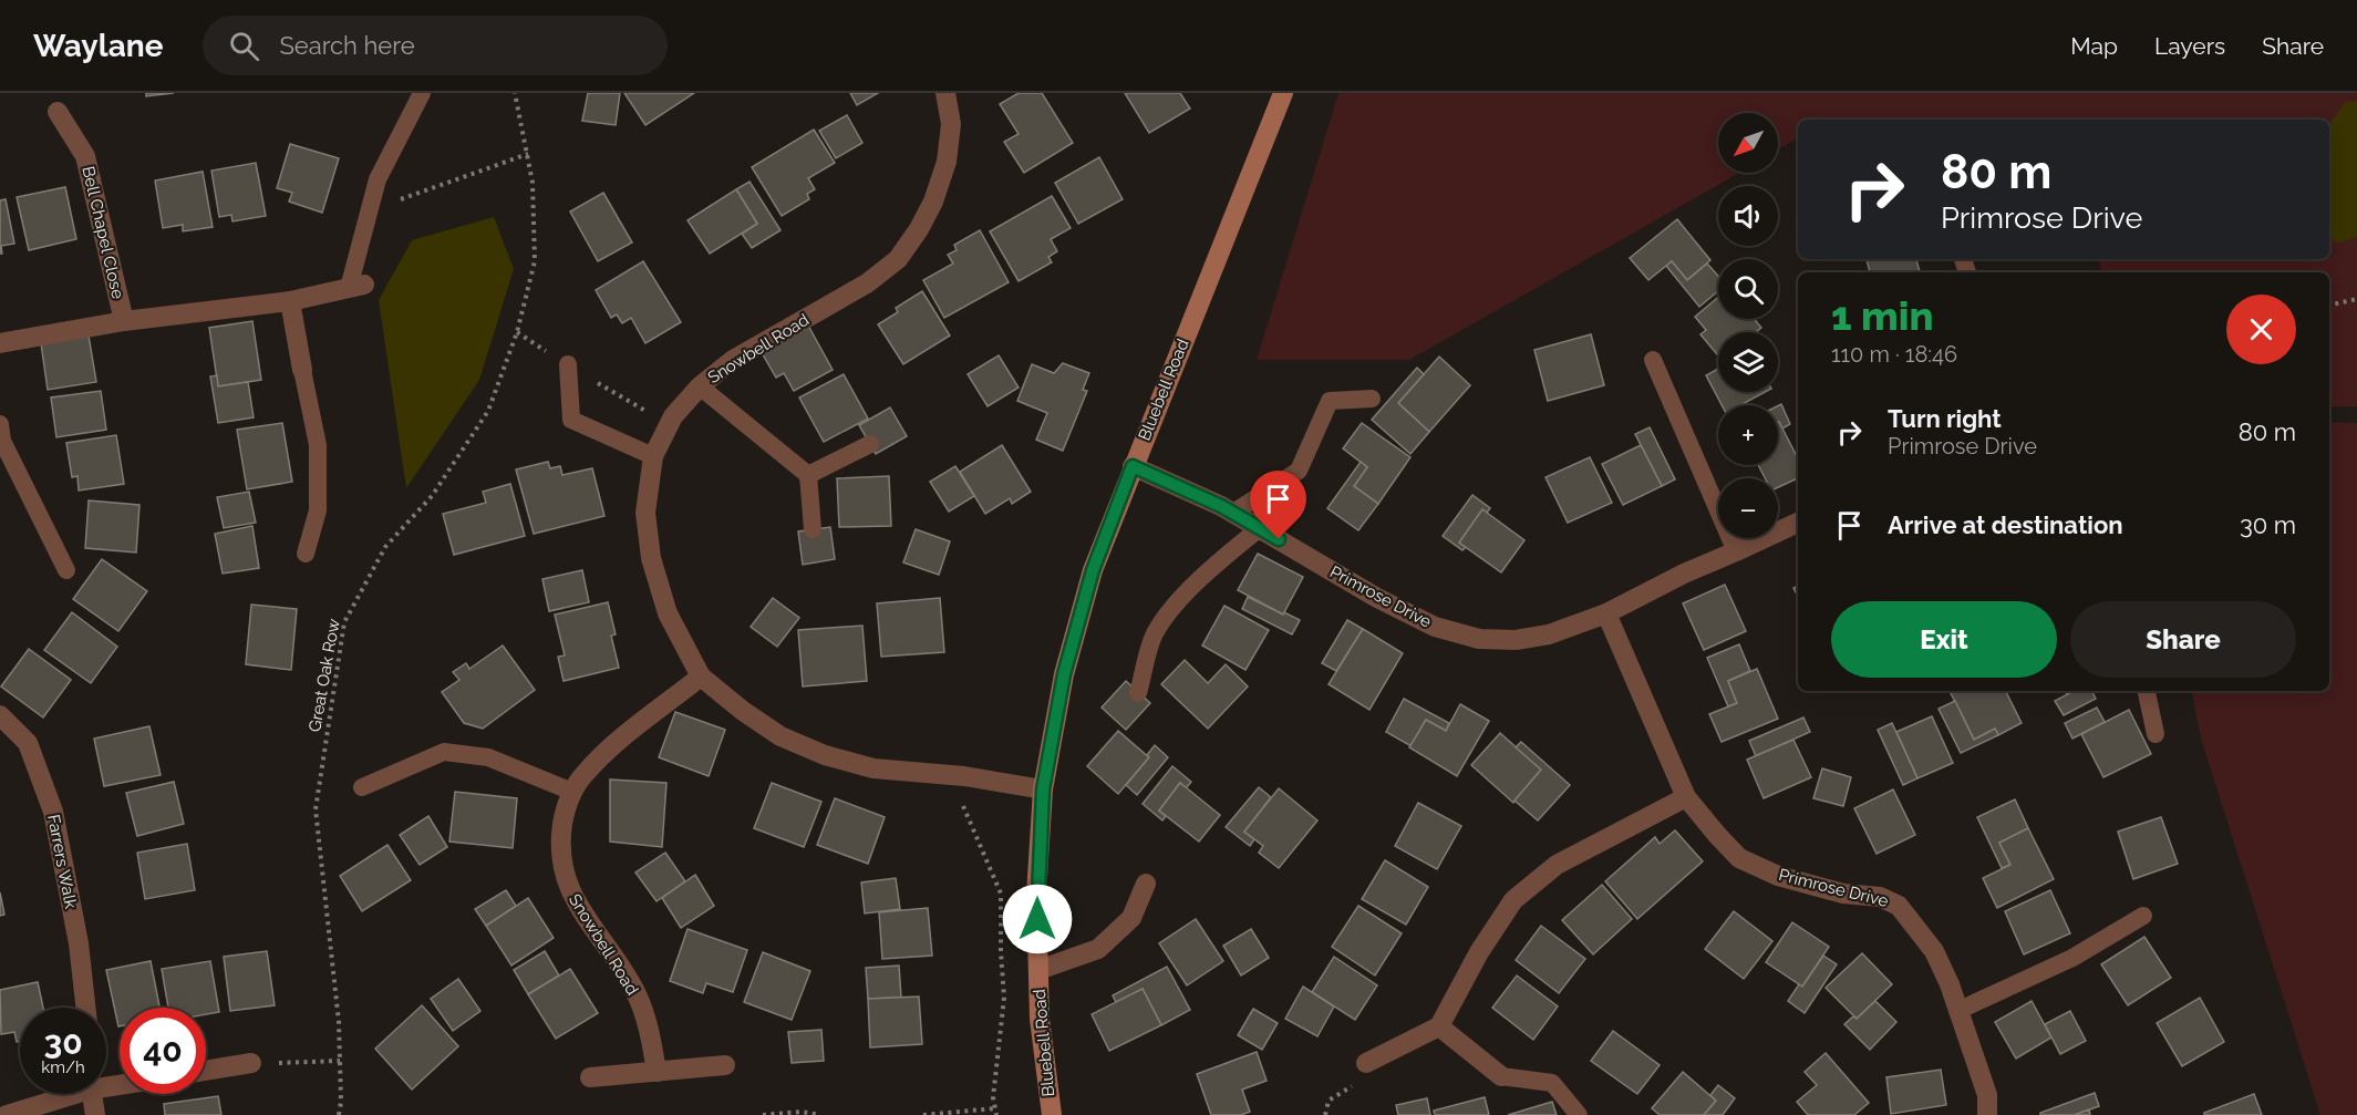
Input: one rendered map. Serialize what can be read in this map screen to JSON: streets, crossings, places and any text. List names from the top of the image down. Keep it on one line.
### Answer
{"streets":{"street":["Bell Chapel Close","Snowbell Road","Bluebell Road","Primrose Drive","Farrers Walk"],"path":["Great Oak Row"]},"crossings":[["Snowbell Road","Bluebell Road"],["Bluebell Road","Primrose Drive"]],"north":"bottom left","page":{"header":"Waylane","search":"Search here","nav":["Map","Layers","Share"],"map_buttons":["+","−"],"turn":["80 m","Primrose Drive"],"heading":["1 min","110 m · 18:46"],"list":[{"name":"Turn right","note":"Primrose Drive","value":"80 m"},{"name":"Arrive at destination","value":"30 m"}],"buttons":["Exit","Share"],"speed":"30 km/h","limit":"40"}}
